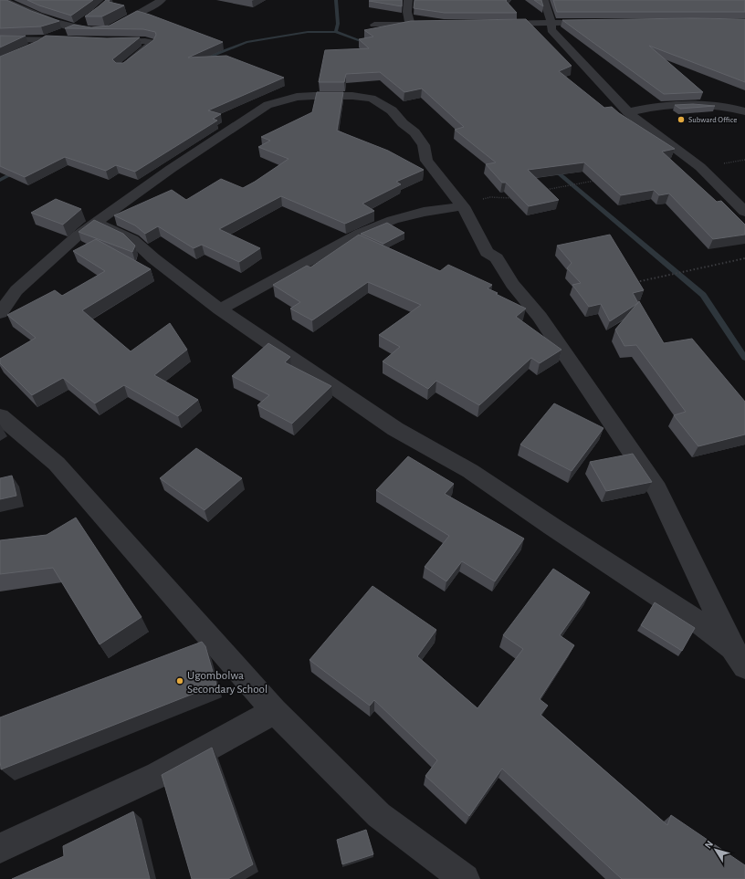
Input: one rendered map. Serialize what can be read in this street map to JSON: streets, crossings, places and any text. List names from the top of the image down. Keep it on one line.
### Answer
{"places":["Subward Office","Ugombolwa Secondary School"],"north":"top left"}
